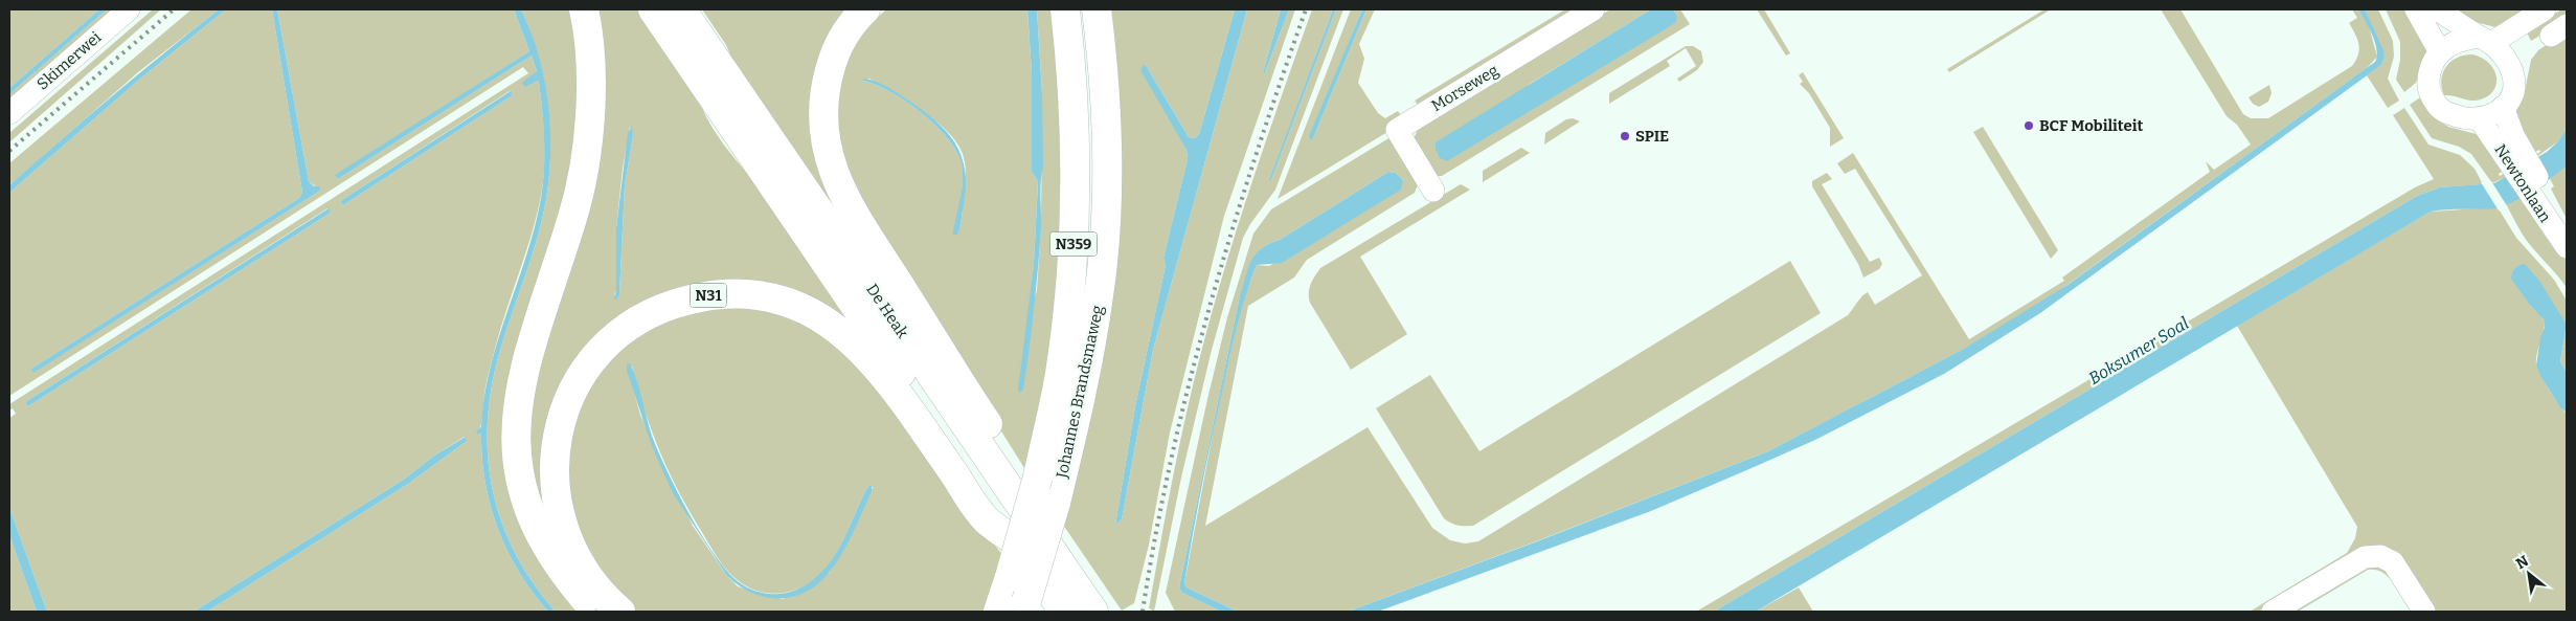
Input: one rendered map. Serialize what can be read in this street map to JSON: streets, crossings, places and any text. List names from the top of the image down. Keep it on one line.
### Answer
{"streets":{"highway":["N359","N31","De Heak","Johannes Brandsmaweg"],"street":["Skimerwei","Morseweg","Newtonlaan"]},"crossings":[["N31","De Heak"]],"water":["Boksumer Soal"],"places":["BCF Mobiliteit","SPIE"],"north":"top left"}
